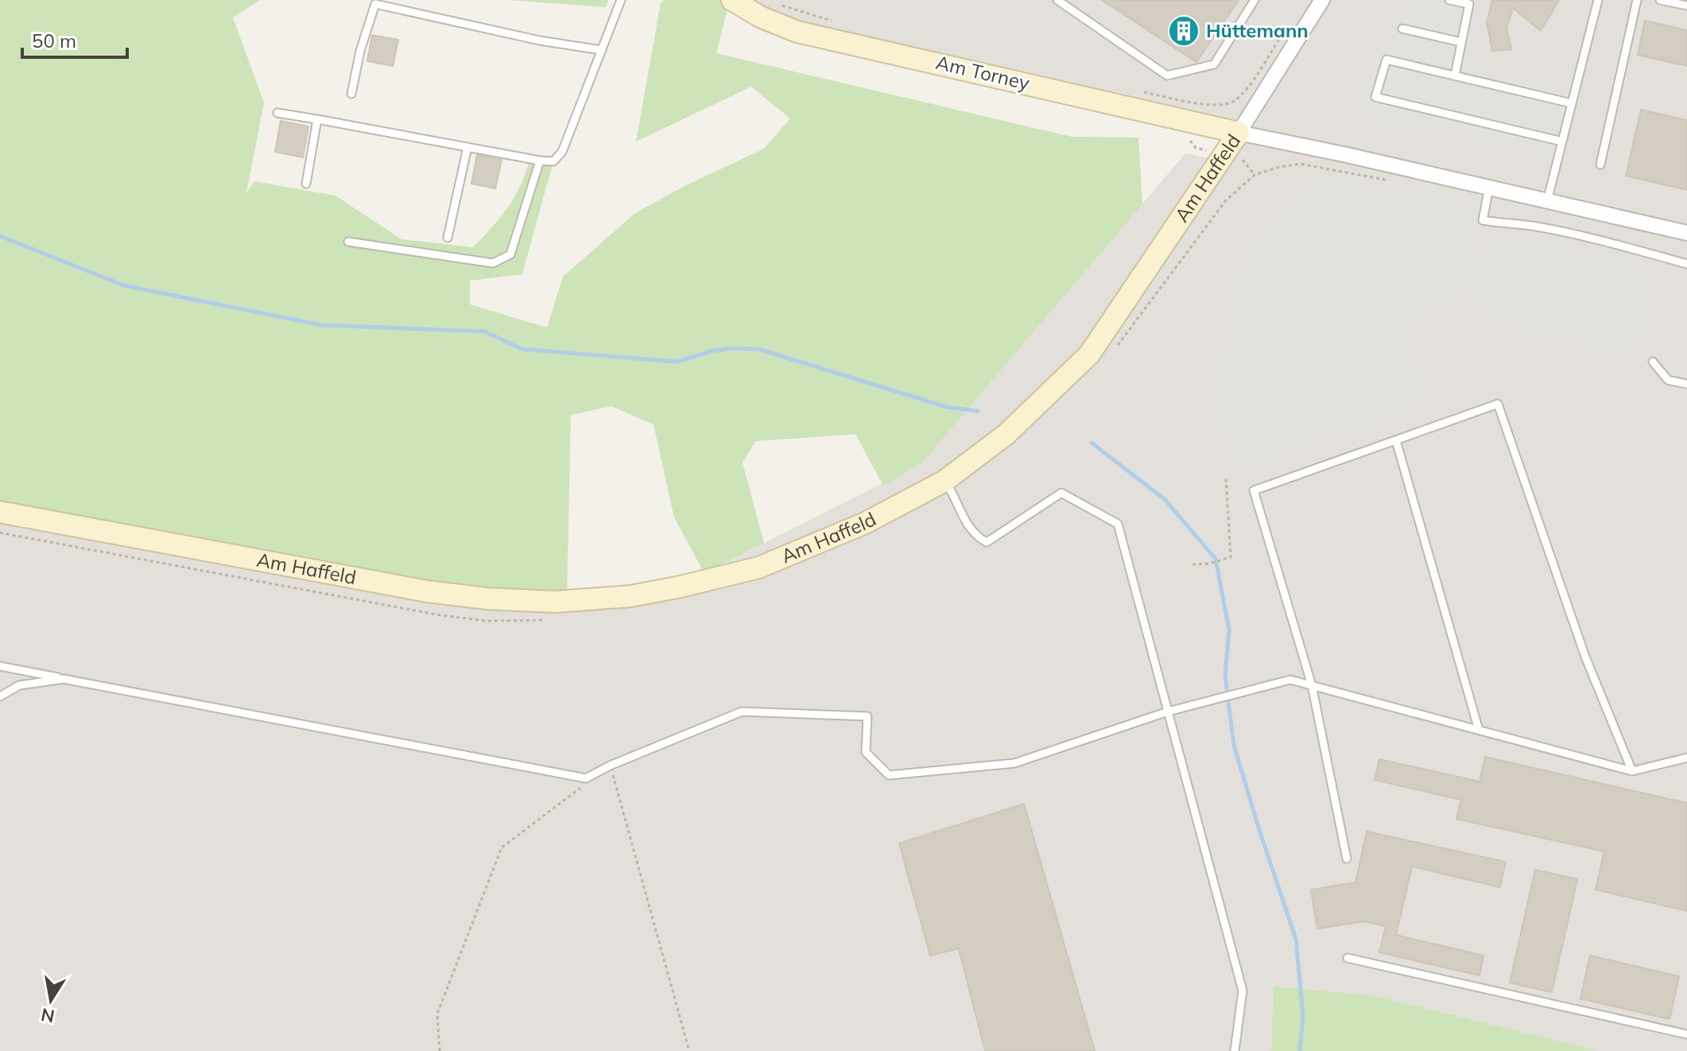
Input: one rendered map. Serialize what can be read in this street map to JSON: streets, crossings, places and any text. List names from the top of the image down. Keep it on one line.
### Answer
{"streets":{"street":["Am Torney","Am Haffeld"]},"crossings":[["Am Torney","Am Haffeld"]],"places":{"building":["Hüttemann"]},"scale_bar":"50 m","north":"bottom"}
